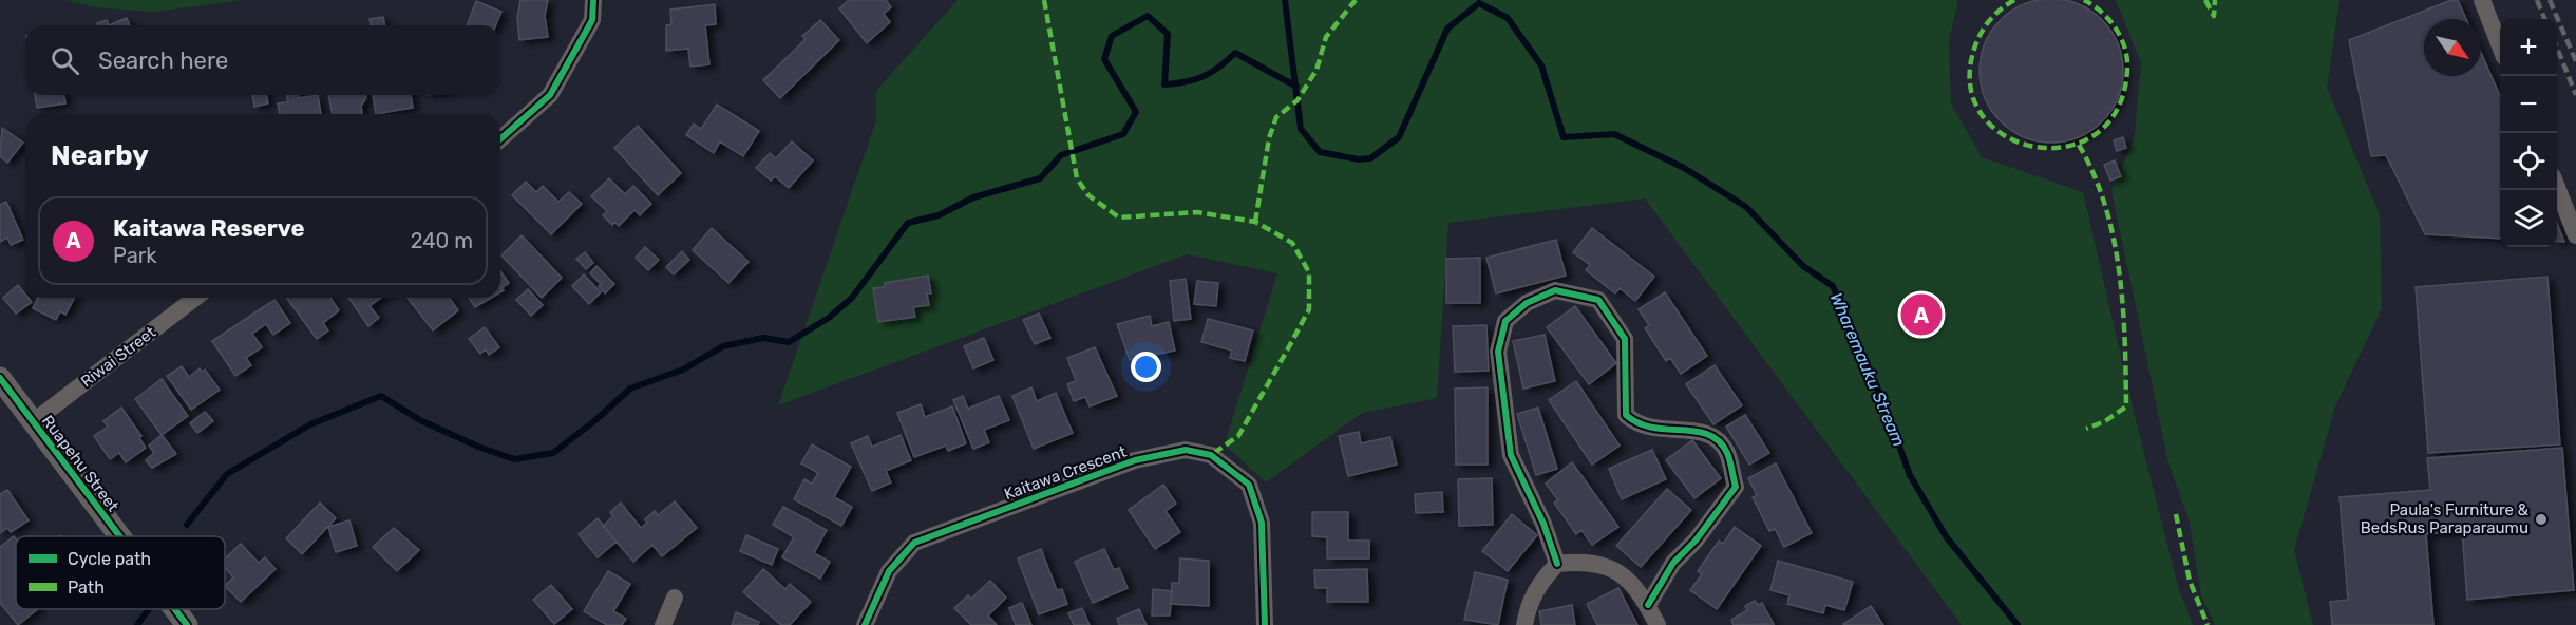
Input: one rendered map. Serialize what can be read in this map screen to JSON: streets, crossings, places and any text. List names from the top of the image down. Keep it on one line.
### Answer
{"streets":{"street":["Riwai Street","Ruapehu Street","Kaitawa Crescent"]},"crossings":[["Riwai Street","Ruapehu Street"]],"water":["Wharemauku Stream"],"places":["Paula's Furniture & BedsRus Paraparaumu"],"legend":["Cycle path","Path"],"north":"bottom right","page":{"map_buttons":["+","−"],"search":"Search here","heading":"Nearby","list":[{"mark":"A","name":"Kaitawa Reserve","note":"Park","value":"240 m"}],"pins":"A"}}
